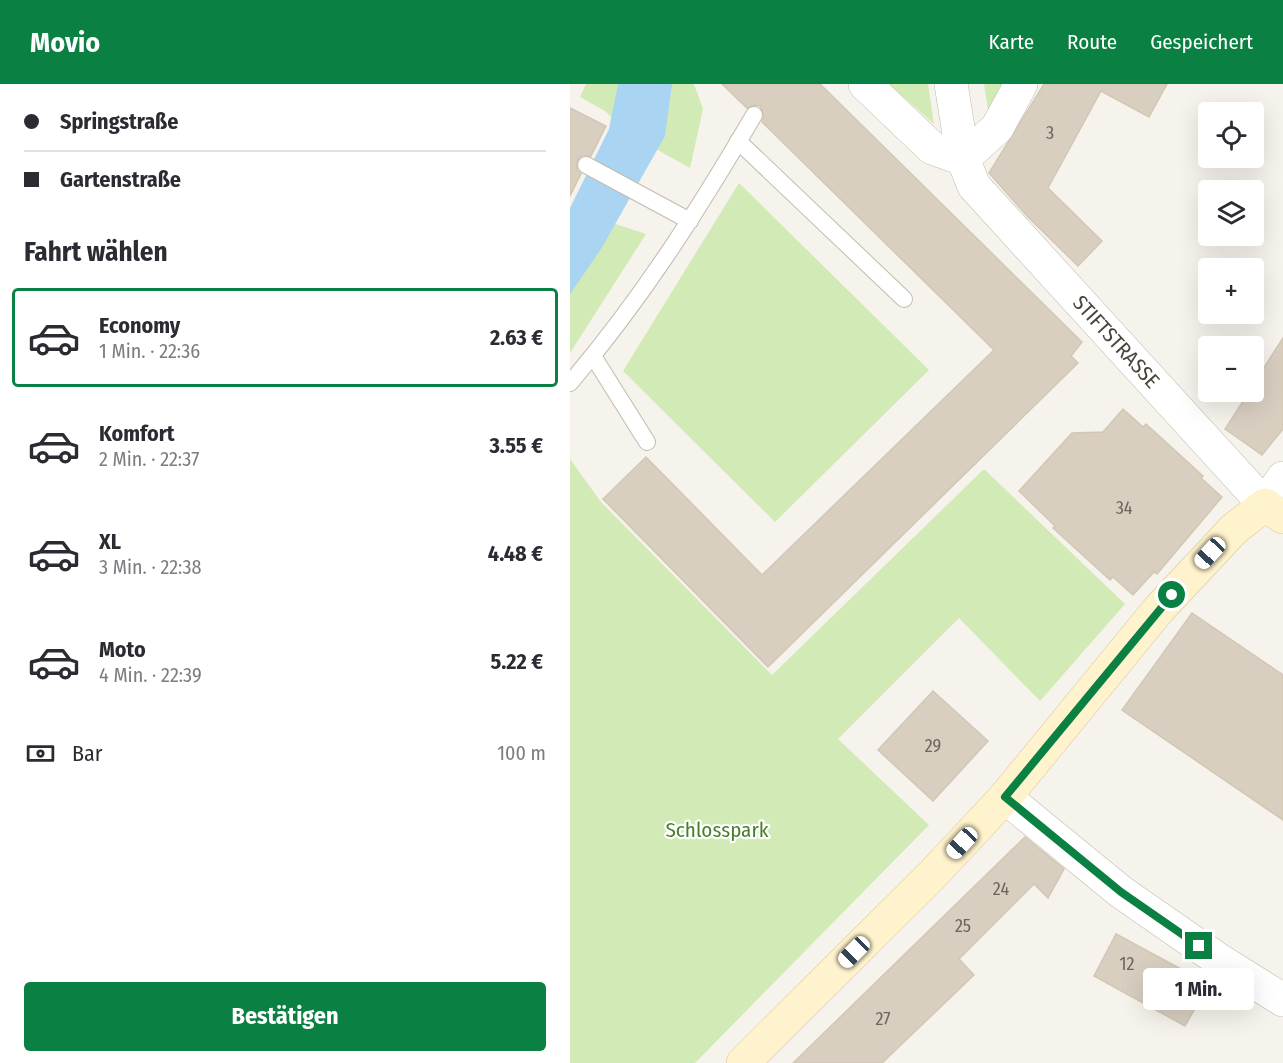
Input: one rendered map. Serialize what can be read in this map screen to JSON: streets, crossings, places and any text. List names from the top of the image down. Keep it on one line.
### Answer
{"streets":{"street":["STIFTSTRASSE"]},"parks":["Schlosspark"],"house_numbers":["3","34","29","24","25","12","27"],"page":{"header":"Movio","nav":["Karte","Route","Gespeichert"],"banner":["Springstraße","Gartenstraße"],"map_buttons":["+","−"],"heading":"Fahrt wählen","list":[{"name":"Economy","note":"1 Min. · 22:36","value":"2.63 €"},{"name":"Komfort","note":"2 Min. · 22:37","value":"3.55 €"},{"name":"XL","note":"3 Min. · 22:38","value":"4.48 €"},{"name":"Moto","note":"4 Min. · 22:39","value":"5.22 €"}],"pay":["Bar","100 m"],"bubble":"1 Min.","buttons":"Bestätigen"}}
